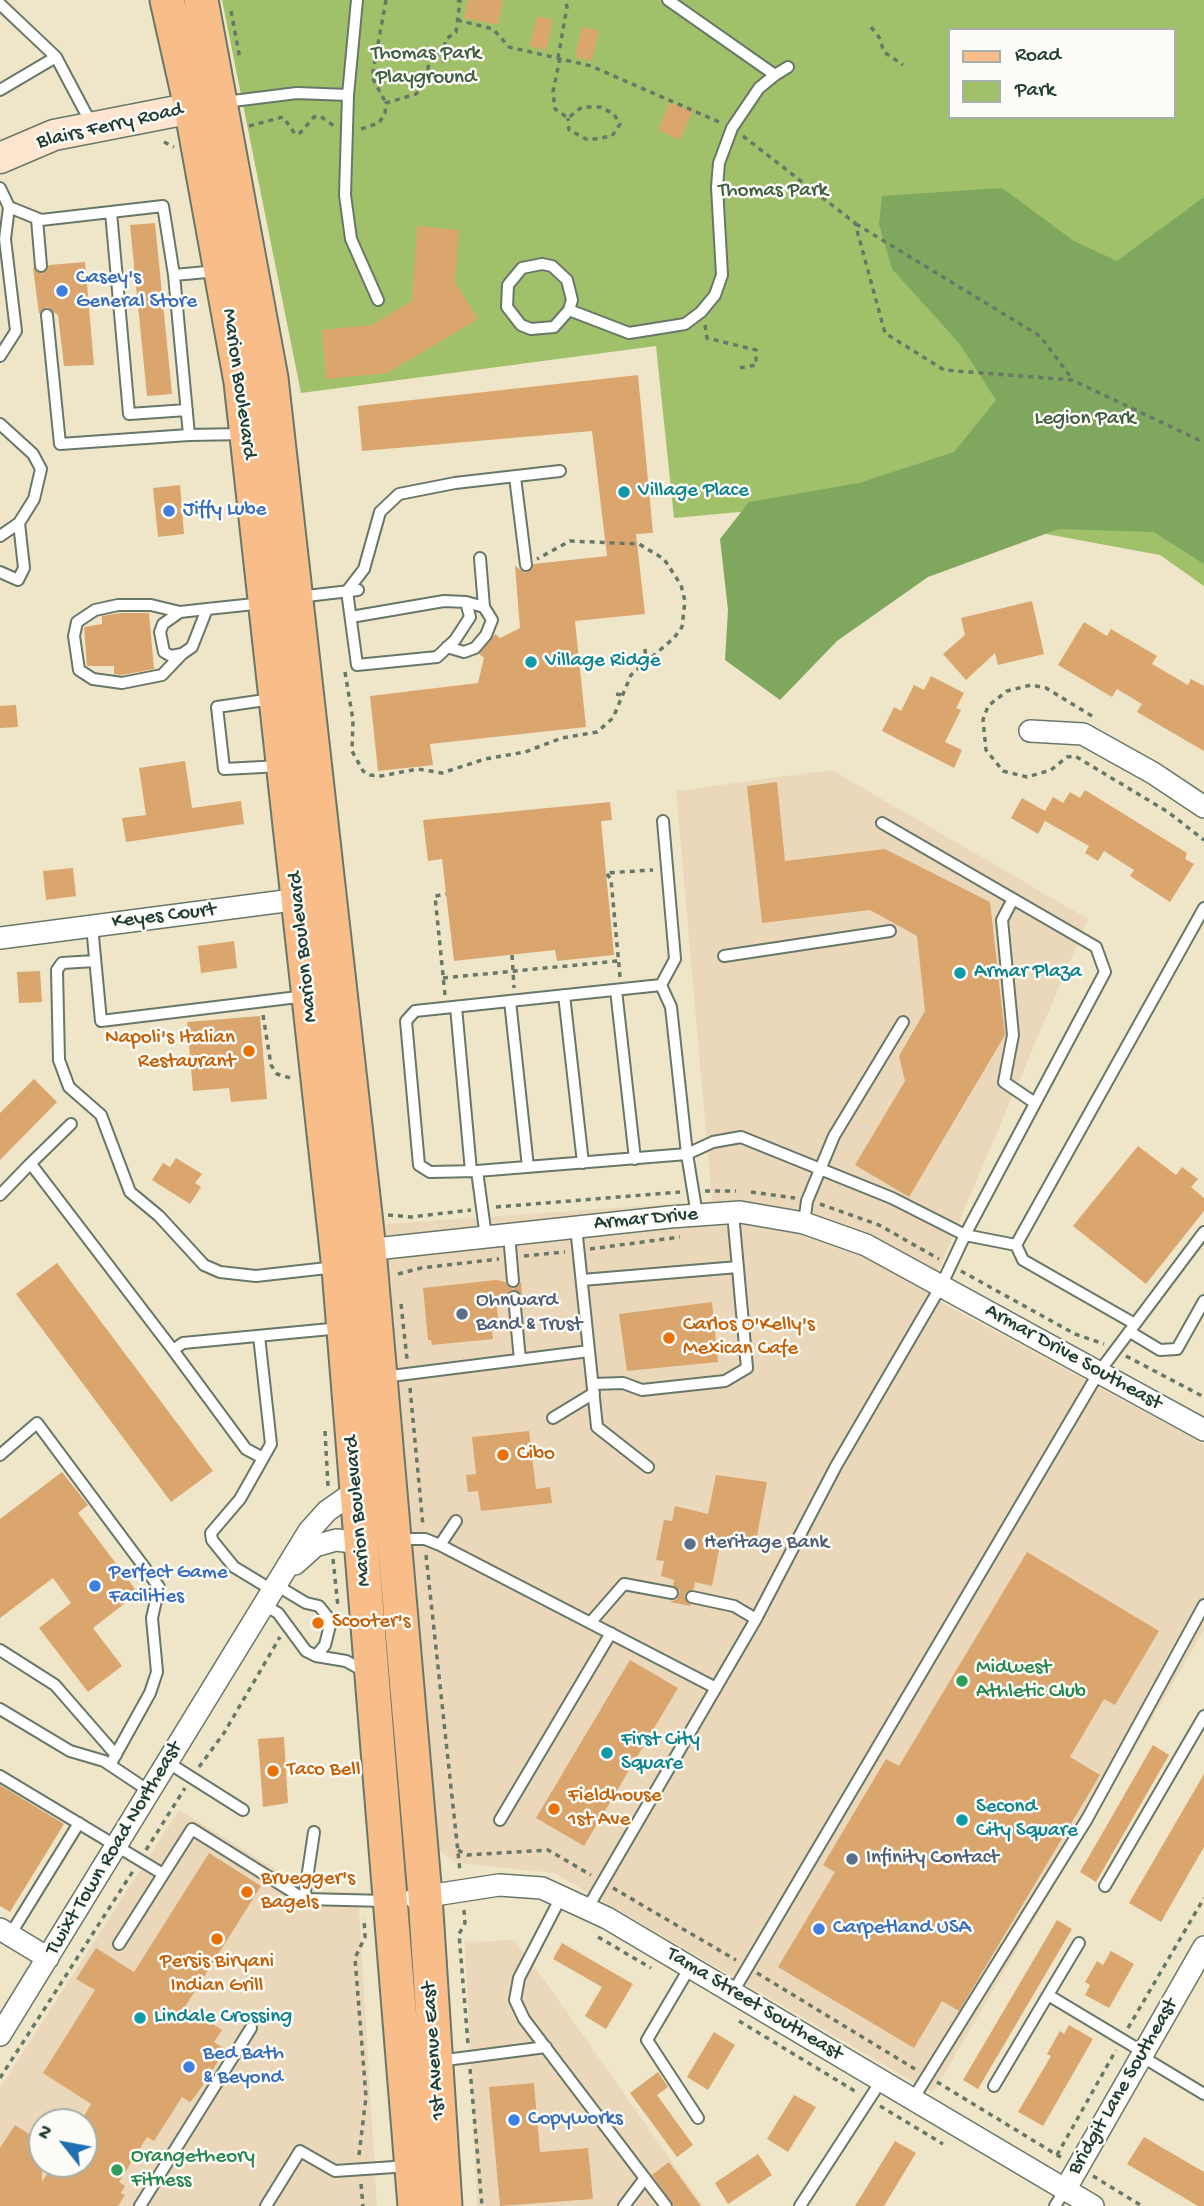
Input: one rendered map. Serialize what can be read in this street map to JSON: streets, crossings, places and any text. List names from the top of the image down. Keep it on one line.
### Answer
{"streets":{"main road":["Blairs Ferry Road","Marion Boulevard","1st Avenue East"],"street":["Keyes Court","Armar Drive","Armar Drive Southeast","Twixt Town Road Northeast","Tama Street Southeast","Bridgit Lane Southeast"]},"crossings":[["Blairs Ferry Road","Marion Boulevard"],["Marion Boulevard","Keyes Court"],["Marion Boulevard","Armar Drive"],["Marion Boulevard","Twixt Town Road Northeast"],["Marion Boulevard","Tama Street Southeast"],["Marion Boulevard","1st Avenue East"],["Armar Drive","Armar Drive Southeast"],["Tama Street Southeast","1st Avenue East"],["Tama Street Southeast","Bridgit Lane Southeast"]],"parks":["Thomas Park Playground","Thomas Park","Legion Park"],"places":["Casey's General Store","Village Place","Jiffy Lube","Village Ridge","Armar Plaza","Napoli's Italian Restaurant","Ohnward Band & Trust","Carlos O'Kelly's Mexican Cafe","Cibo","Heritage Bank","Perfect Game Facilities","Scooter's","Midwest Athletic Club","First City Square","Taco Bell","Fieldhouse 1st Ave","Second City Square","Infinity Contact","Bruegger's Bagels","Carpetland USA","Persis Biryani Indian Grill","Lindale Crossing","Bed Bath & Beyond","Copyworks","Orangetheory Fitness"],"legend":["Road","Park"],"north":"top left"}
